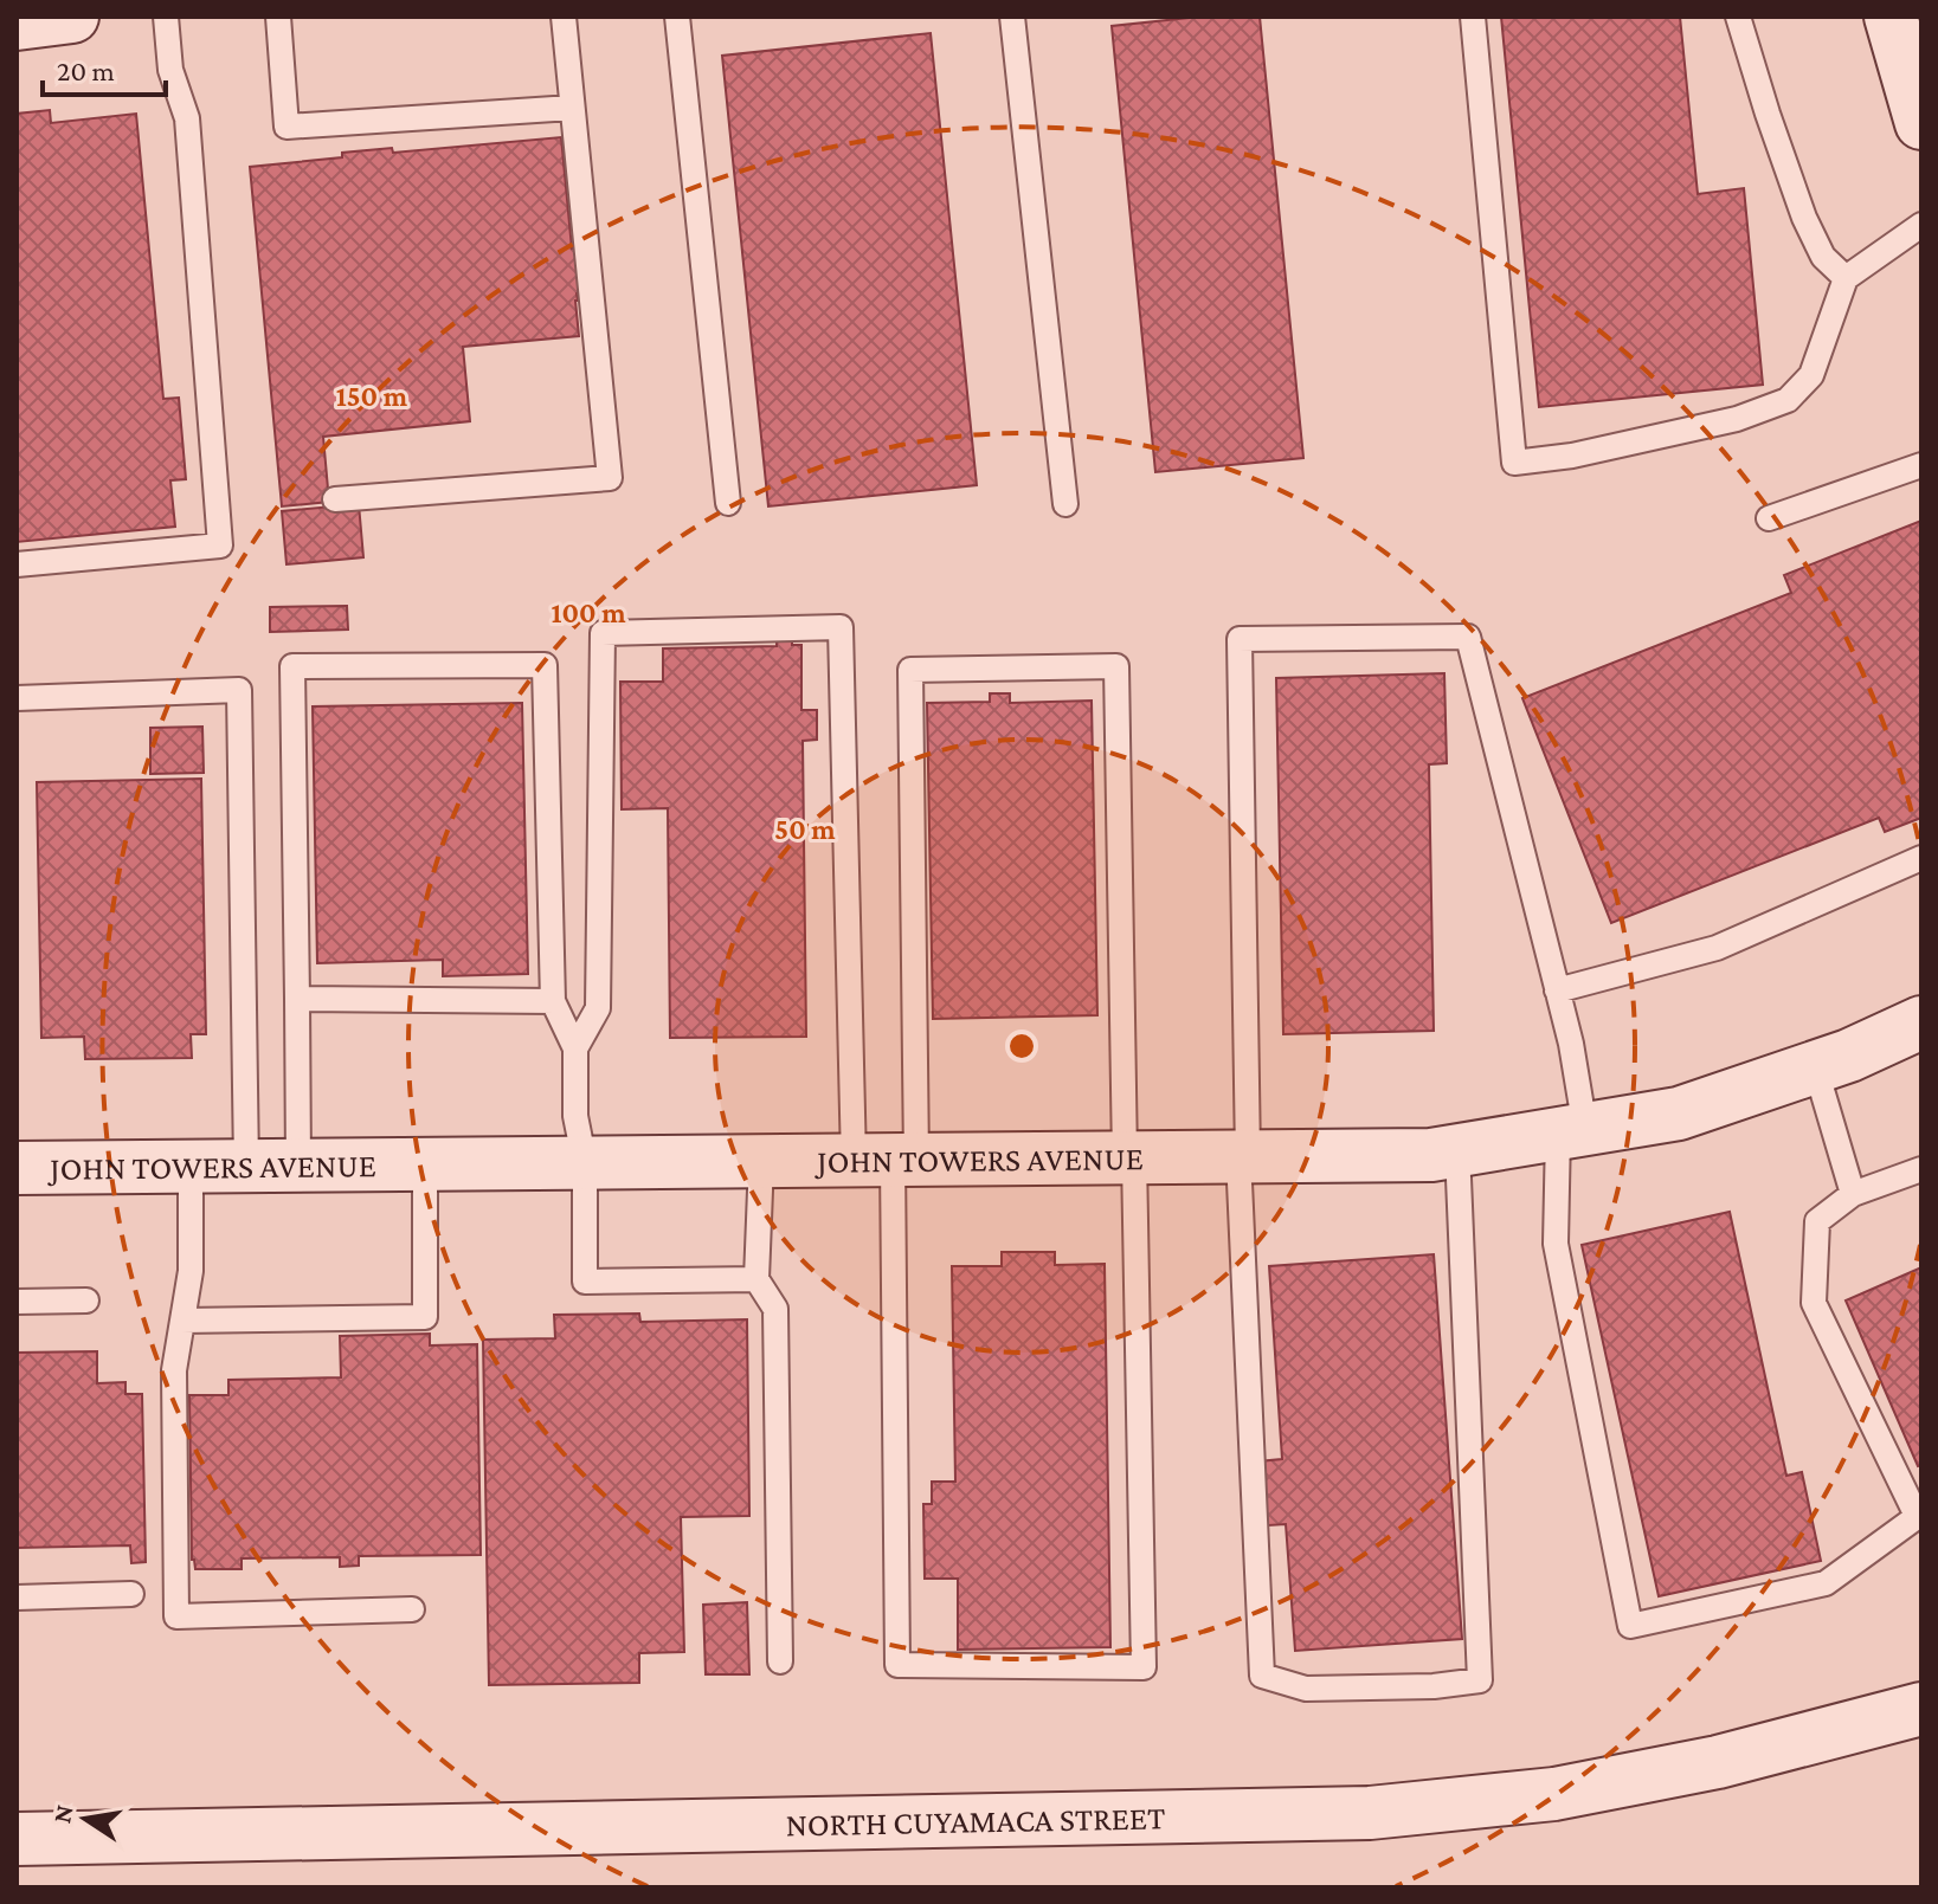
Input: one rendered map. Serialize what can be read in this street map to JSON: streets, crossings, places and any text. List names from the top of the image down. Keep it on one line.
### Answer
{"streets":{"street":["JOHN TOWERS AVENUE","NORTH CUYAMACA STREET"]},"scale_bar":"20 m","north":"left","rings":["150 m","100 m","50 m"]}
